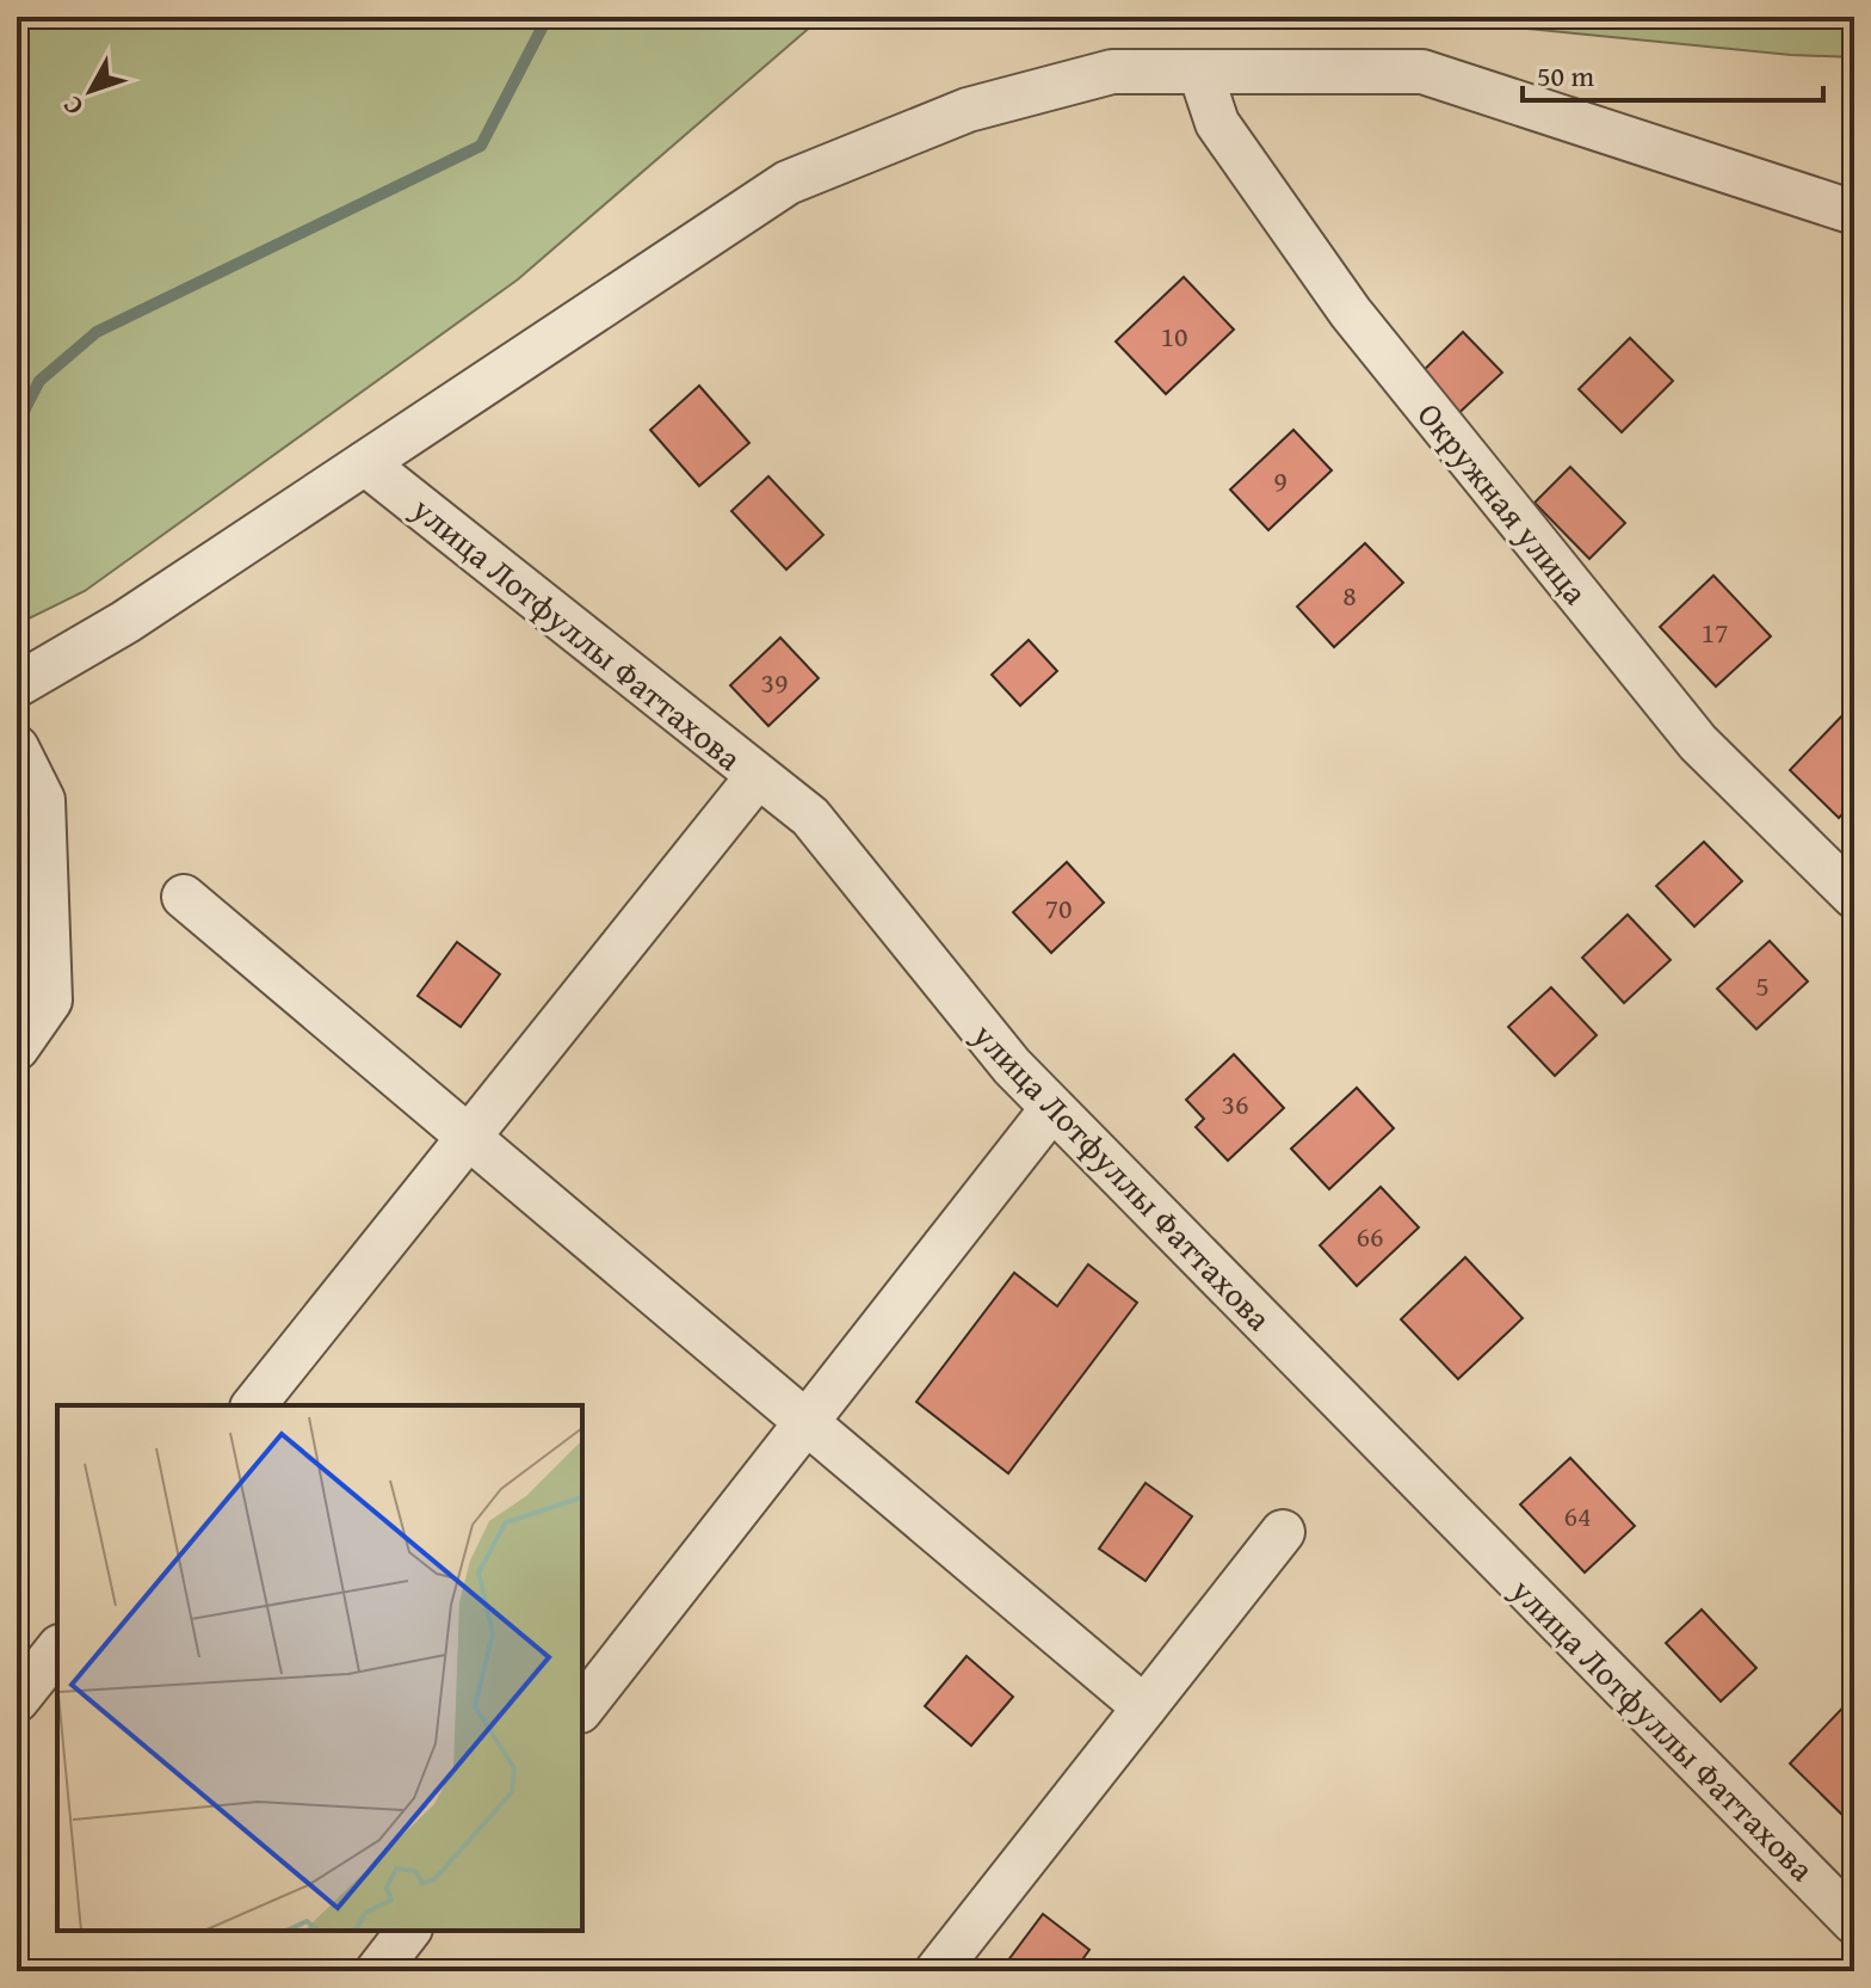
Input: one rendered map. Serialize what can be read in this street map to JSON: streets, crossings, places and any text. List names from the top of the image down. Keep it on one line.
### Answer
{"streets":{"street":["Окружная улица","улица Лотфуллы Фаттахова"]},"house_numbers":["10","9","8","17","39","70","5","36","66","64"],"scale_bar":"50 m","north":"bottom left"}
